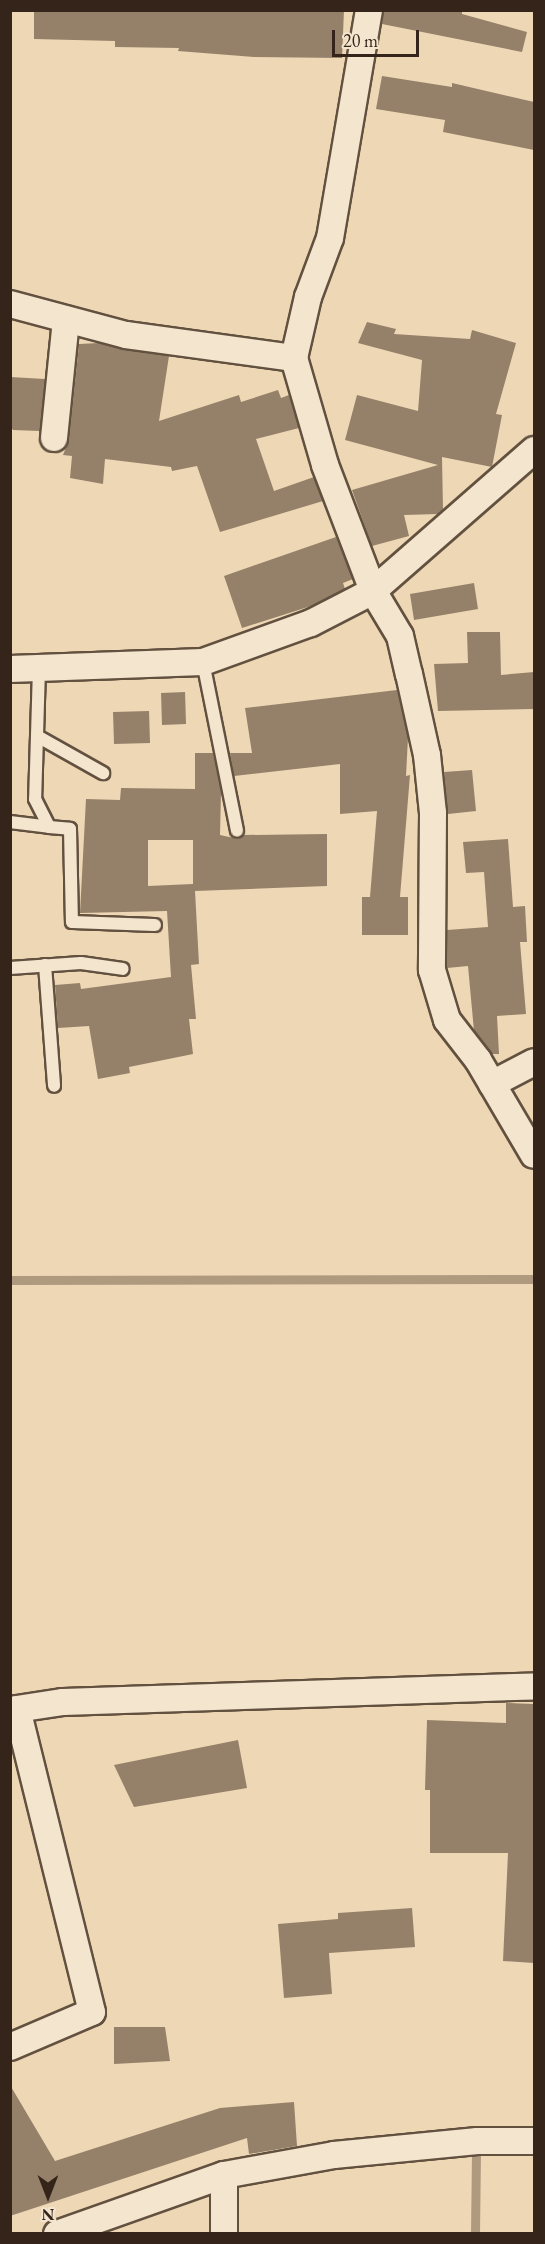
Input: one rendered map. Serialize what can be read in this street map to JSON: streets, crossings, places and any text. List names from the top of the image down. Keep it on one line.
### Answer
{"scale_bar":"20 m","north":"bottom"}
